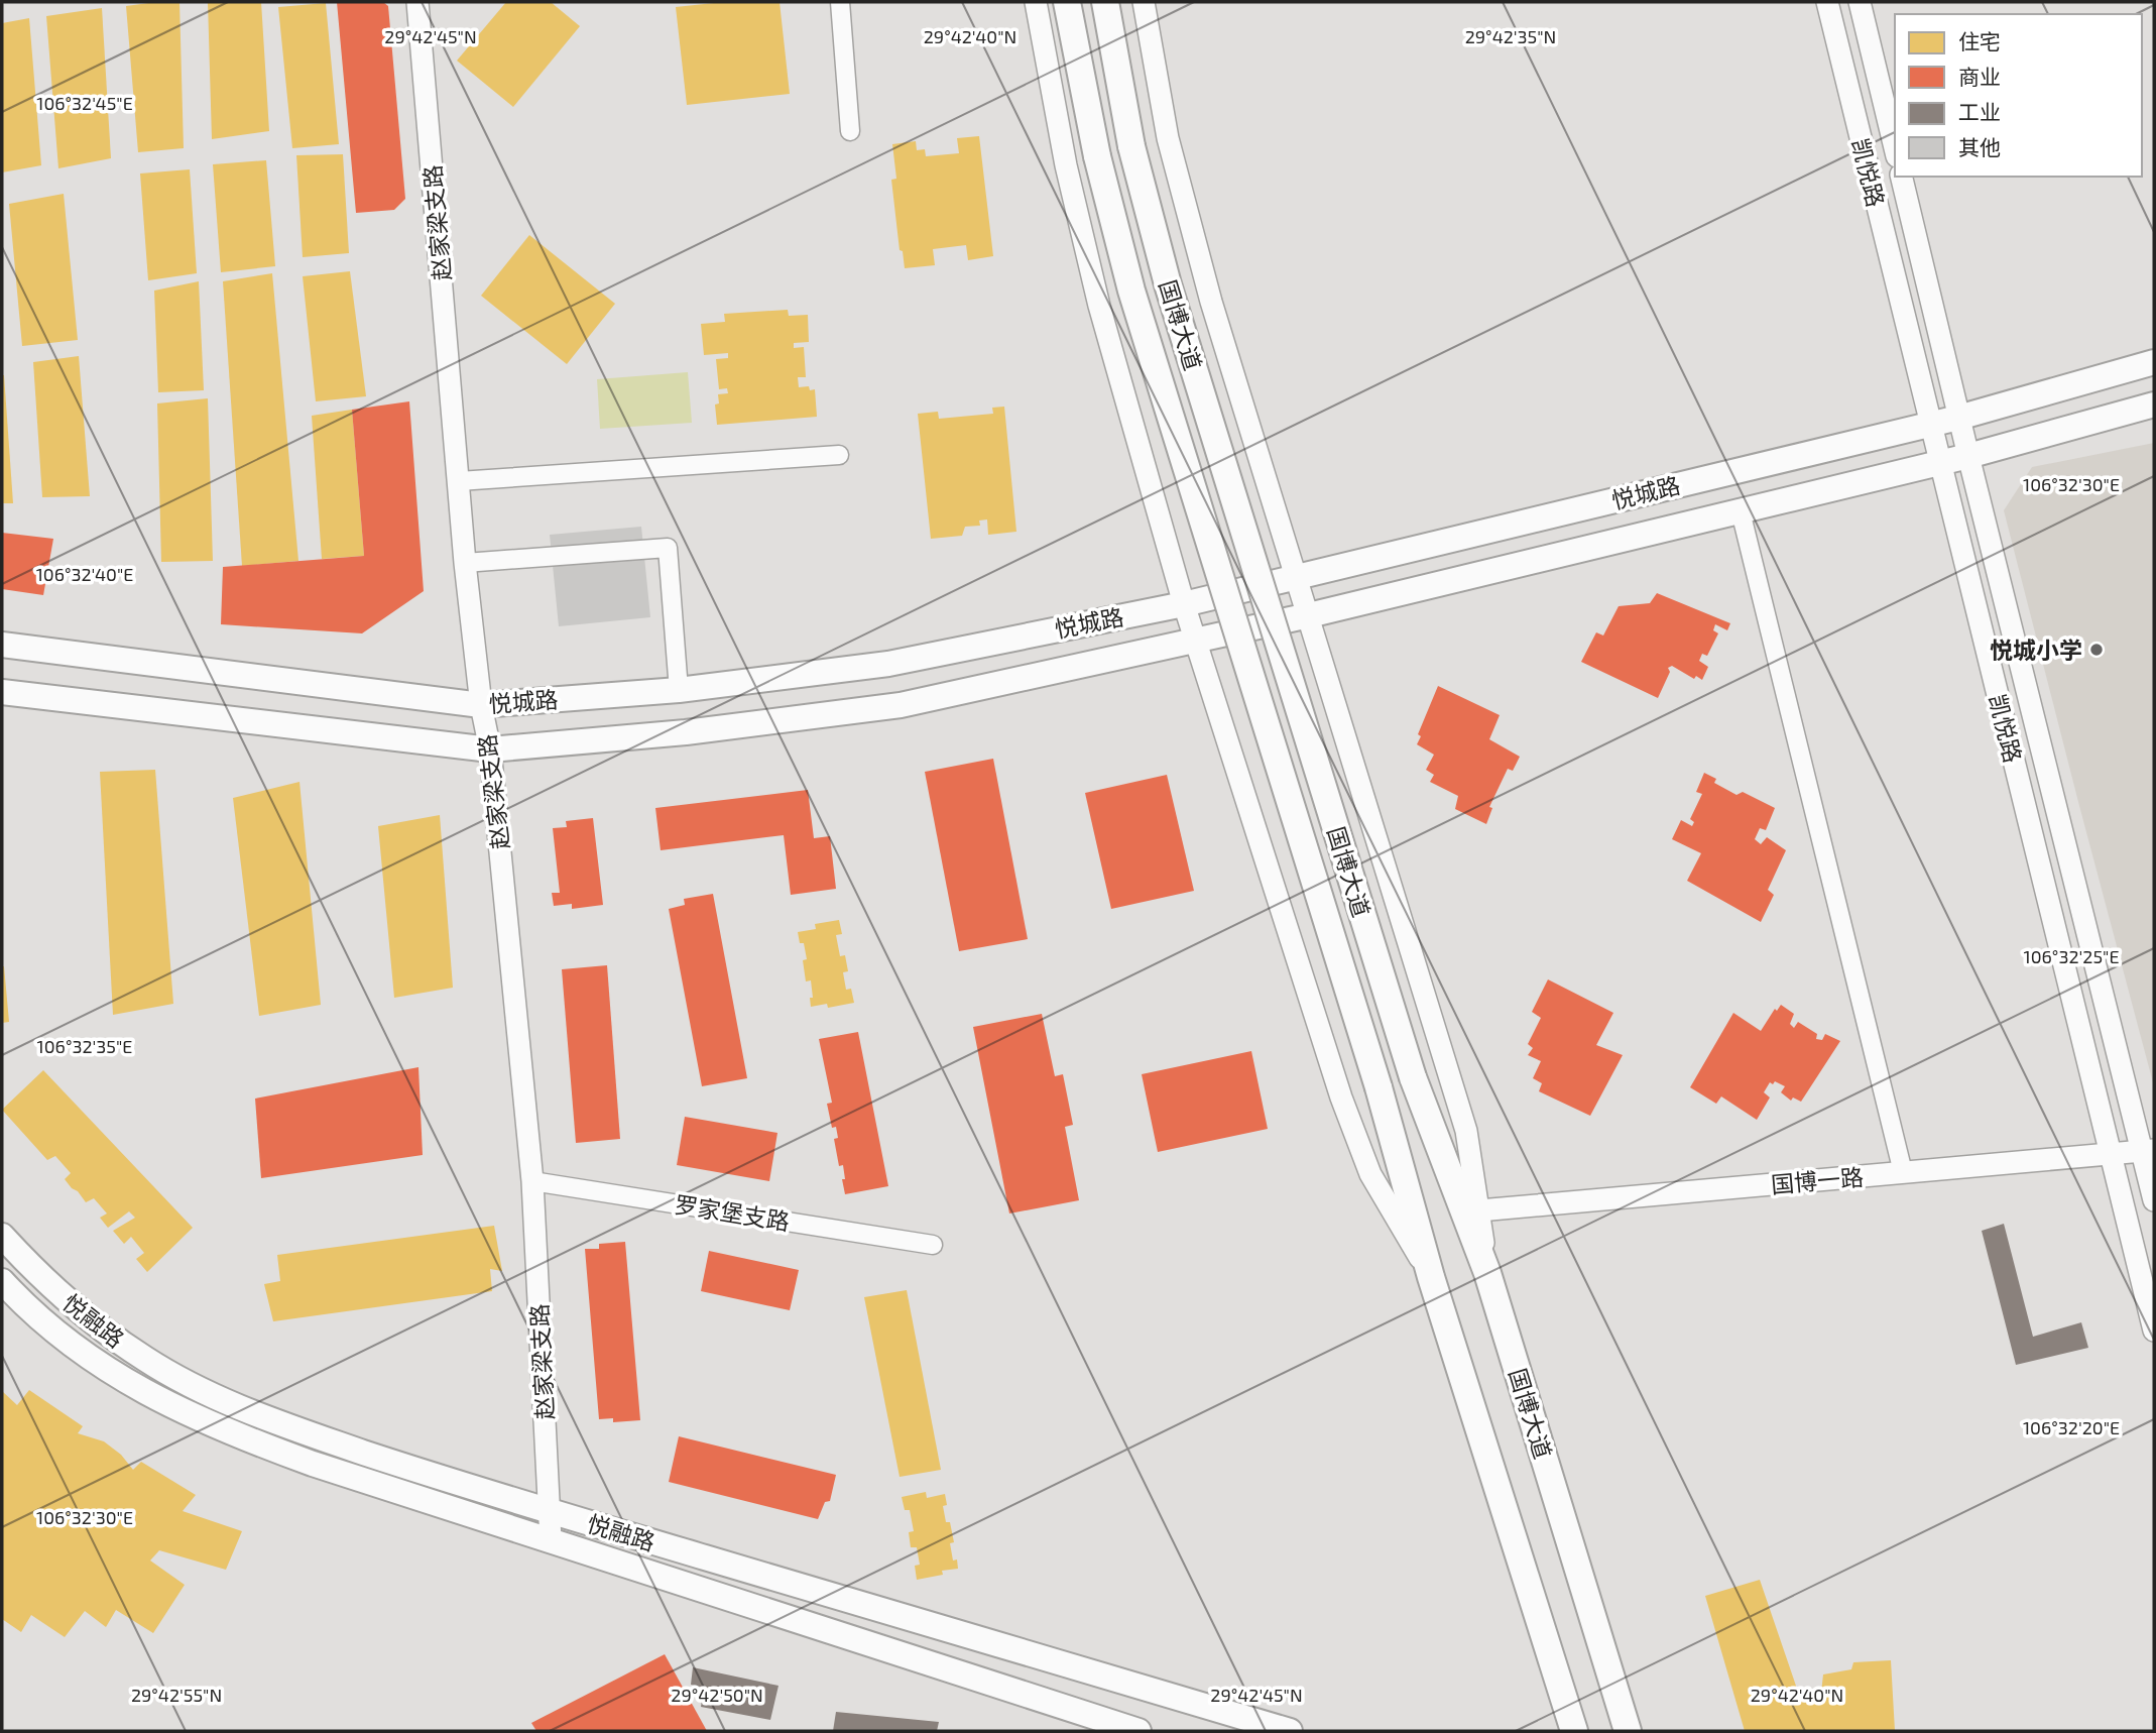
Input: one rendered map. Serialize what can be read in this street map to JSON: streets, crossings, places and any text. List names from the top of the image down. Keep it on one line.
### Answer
{"streets":{"main road":["国博大道","悦城路","悦融路"],"street":["凯悦路","赵家梁支路","国博一路","罗家堡支路"]},"crossings":[["凯悦路","悦城路"],["凯悦路","国博一路"],["赵家梁支路","悦城路"],["赵家梁支路","罗家堡支路"],["赵家梁支路","悦融路"]],"places":["悦城小学"],"legend":["住宅","商业","工业","其他"],"coordinates":["29°42'40\"N","29°42'35\"N","29°42'45\"N","106°32'45\"E","106°32'30\"E","106°32'40\"E","106°32'25\"E","106°32'35\"E","106°32'20\"E","29°42'55\"N","29°42'50\"N"]}
